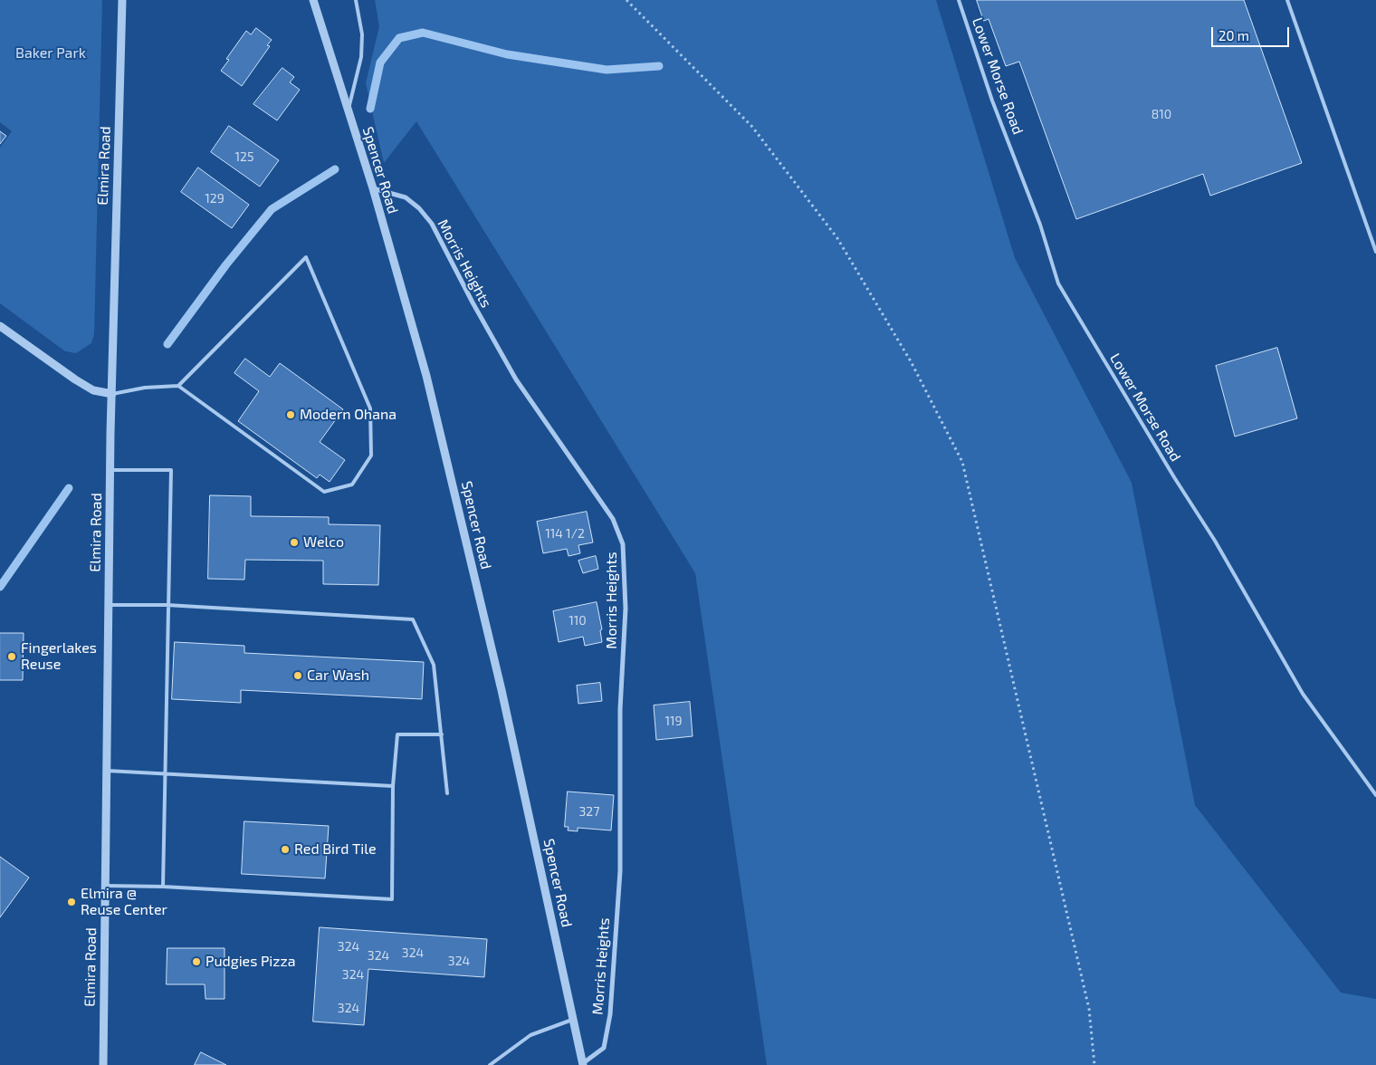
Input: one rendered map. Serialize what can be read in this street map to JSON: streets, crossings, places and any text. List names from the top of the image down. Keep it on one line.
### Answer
{"streets":{"street":["Elmira Road","Spencer Road","Morris Heights"],"lane":["Lower Morse Road"]},"crossings":[["Spencer Road","Morris Heights"]],"parks":["Baker Park"],"places":["Modern Ohana","Welco","Fingerlakes Reuse","Car Wash","Red Bird Tile","Elmira @ Reuse Center","Pudgies Pizza"],"house_numbers":["810","125","129","114 1/2","110","119","327","324","324","324","324","324","324"],"scale_bar":"20 m"}
